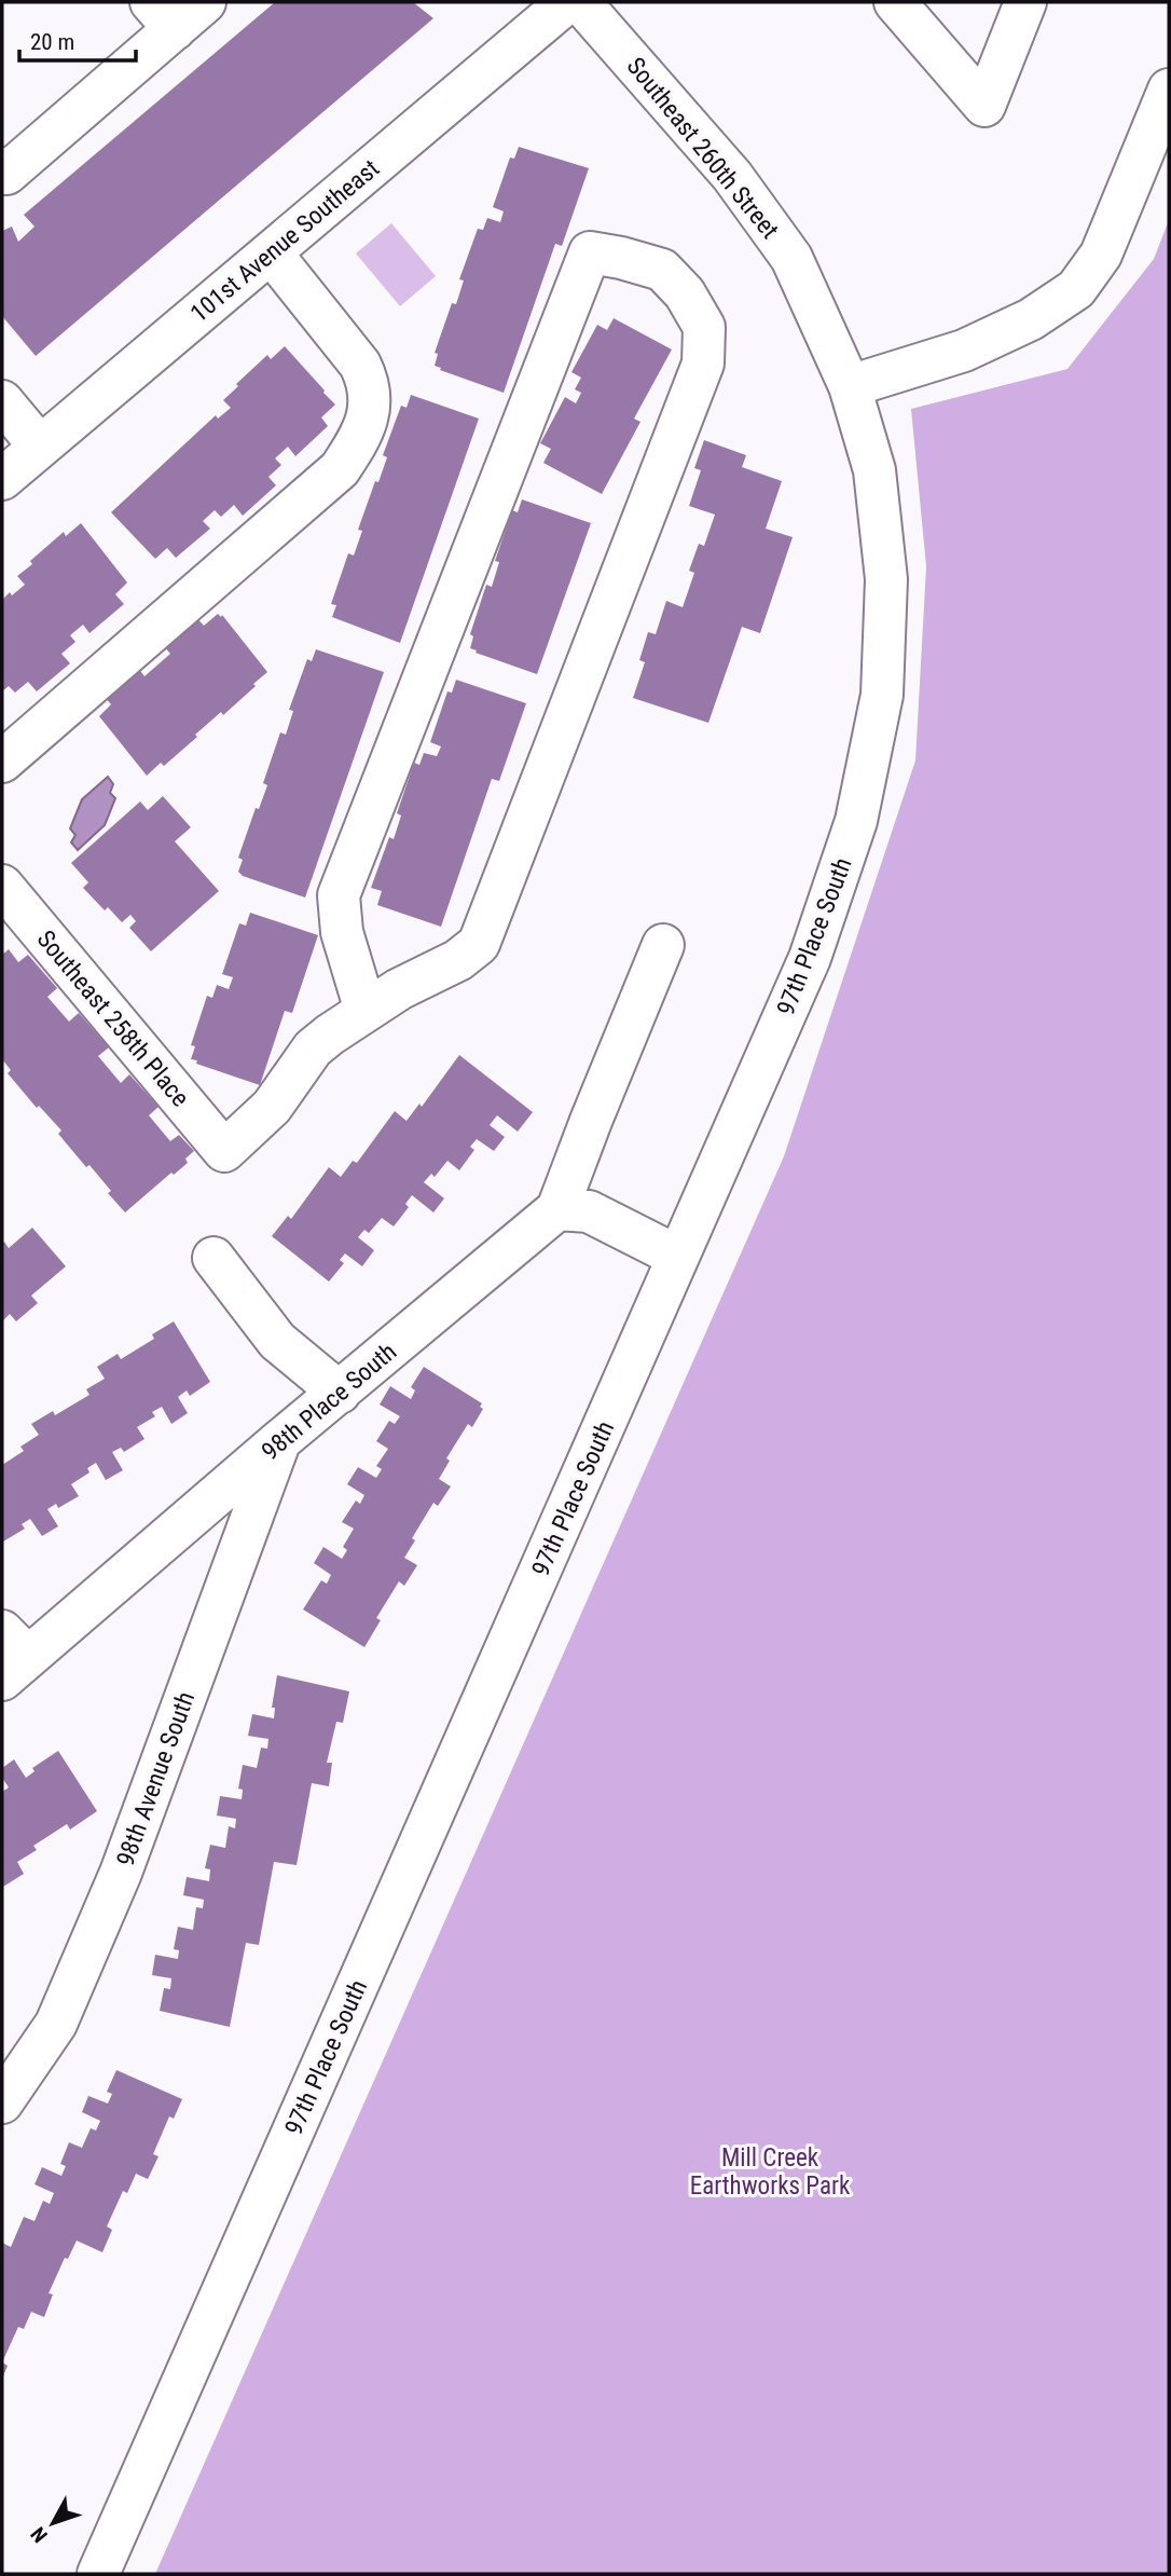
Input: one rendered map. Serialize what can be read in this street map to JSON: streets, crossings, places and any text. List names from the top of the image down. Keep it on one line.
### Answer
{"streets":{"street":["Southeast 260th Street","101st Avenue Southeast","97th Place South","Southeast 258th Place","98th Place South","98th Avenue South"]},"crossings":[["Southeast 260th Street","97th Place South"],["98th Place South","98th Avenue South"]],"parks":["Mill Creek Earthworks Park"],"scale_bar":"20 m","north":"bottom left"}
